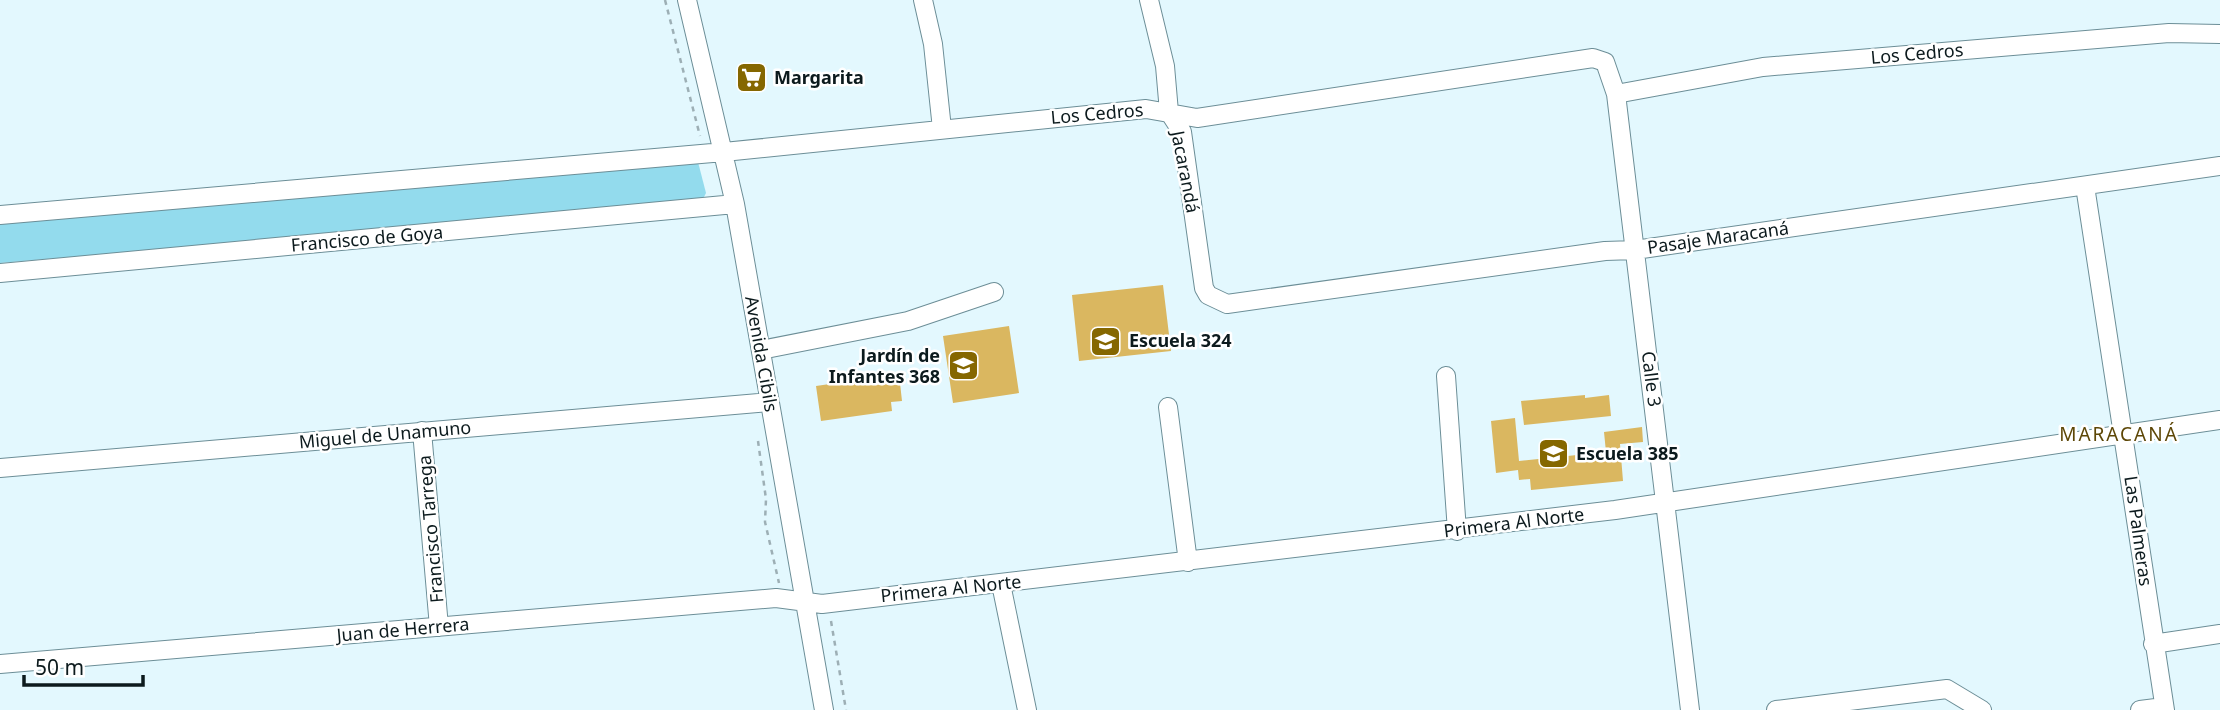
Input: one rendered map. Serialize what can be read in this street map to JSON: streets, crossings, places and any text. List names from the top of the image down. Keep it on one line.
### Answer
{"streets":{"street":["Los Cedros","Jacarandá","Pasaje Maracaná","Francisco de Goya","Avenida Cibils","Calle 3","Miguel de Unamuno","Primera Al Norte","Francisco Tarrega","Las Palmeras","Juan de Herrera"]},"crossings":[["Los Cedros","Jacarandá"],["Los Cedros","Avenida Cibils"],["Los Cedros","Calle 3"],["Jacarandá","Pasaje Maracaná"],["Pasaje Maracaná","Calle 3"],["Pasaje Maracaná","Las Palmeras"],["Francisco de Goya","Avenida Cibils"],["Avenida Cibils","Miguel de Unamuno"],["Avenida Cibils","Primera Al Norte"],["Avenida Cibils","Juan de Herrera"],["Calle 3","Primera Al Norte"],["Miguel de Unamuno","Francisco Tarrega"],["Primera Al Norte","Las Palmeras"],["Primera Al Norte","Juan de Herrera"],["Francisco Tarrega","Juan de Herrera"]],"districts":["MARACANÁ"],"places":{"supermarket":["Margarita"],"school or university":["Escuela 324","Jardín de Infantes 368","Escuela 385"]},"scale_bar":"50 m"}
